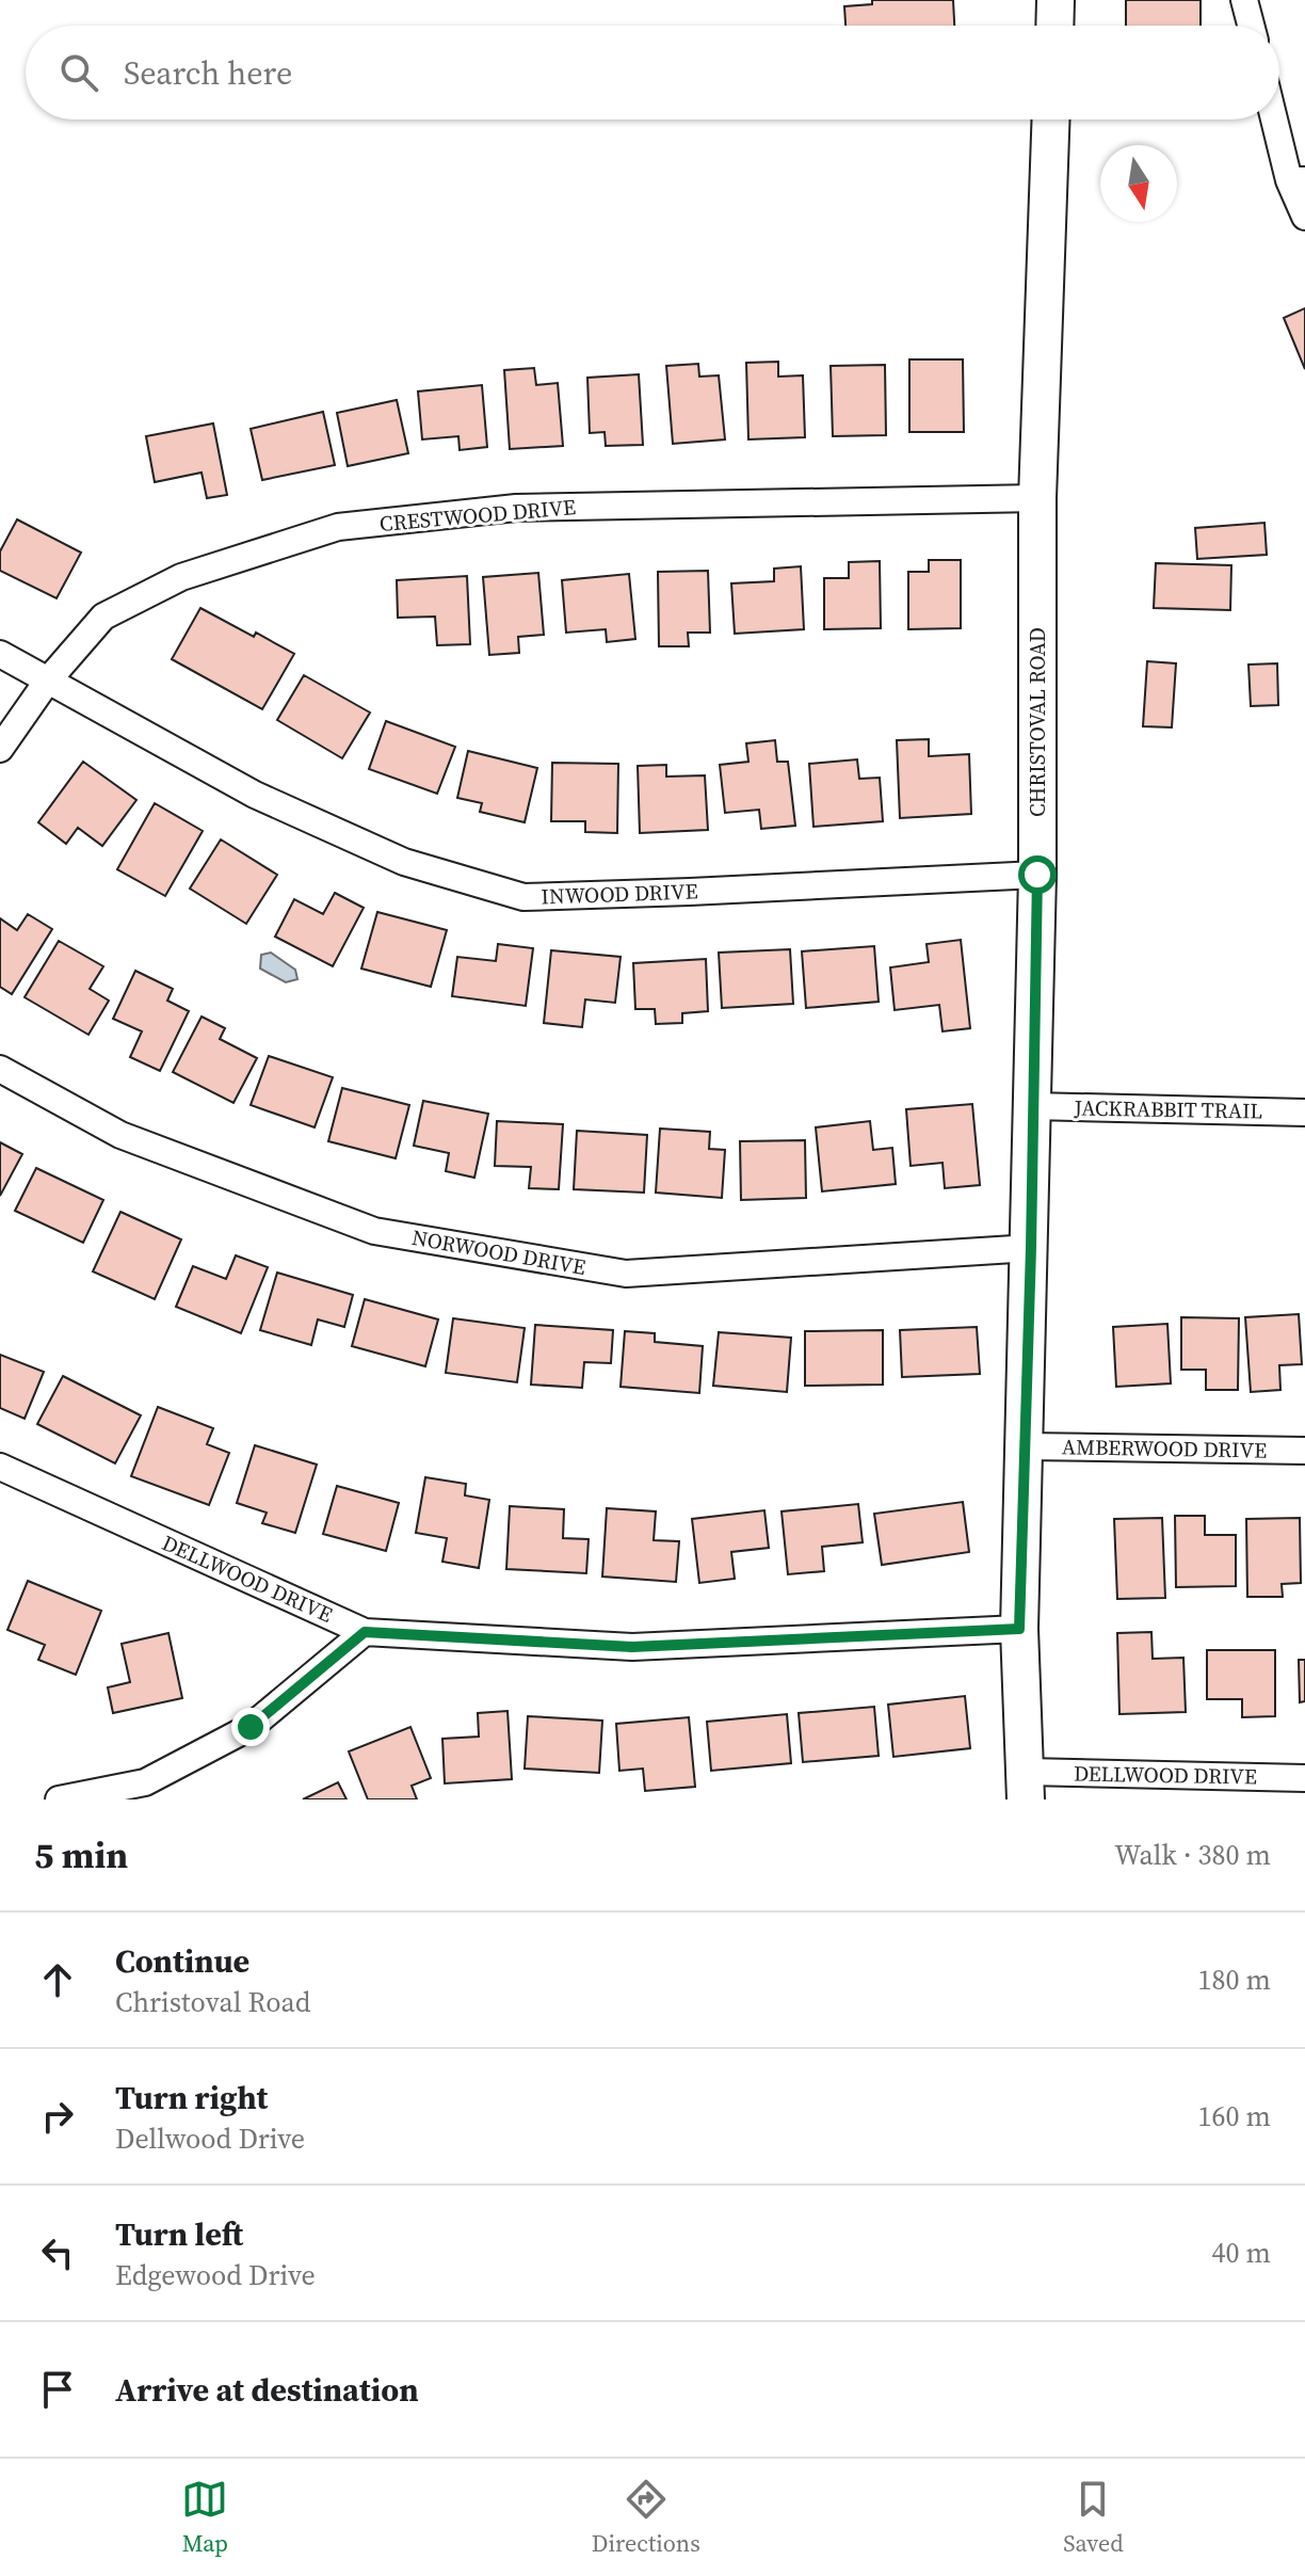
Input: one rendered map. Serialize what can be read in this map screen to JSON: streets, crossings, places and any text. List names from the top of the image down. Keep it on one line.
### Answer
{"streets":{"street":["CRESTWOOD DRIVE","CHRISTOVAL ROAD","INWOOD DRIVE","JACKRABBIT TRAIL","NORWOOD DRIVE","AMBERWOOD DRIVE","DELLWOOD DRIVE"]},"crossings":[["CRESTWOOD DRIVE","CHRISTOVAL ROAD"],["CRESTWOOD DRIVE","INWOOD DRIVE"],["CHRISTOVAL ROAD","INWOOD DRIVE"],["CHRISTOVAL ROAD","JACKRABBIT TRAIL"],["CHRISTOVAL ROAD","NORWOOD DRIVE"],["CHRISTOVAL ROAD","AMBERWOOD DRIVE"],["CHRISTOVAL ROAD","DELLWOOD DRIVE"]],"north":"bottom","page":{"search":"Search here","heading":["5 min","Walk · 380 m"],"list":[["Continue","Christoval Road","180 m"],["Turn right","Dellwood Drive","160 m"],["Turn left","Edgewood Drive","40 m"],"Arrive at destination"],"nav":["Map","Directions","Saved"]}}
